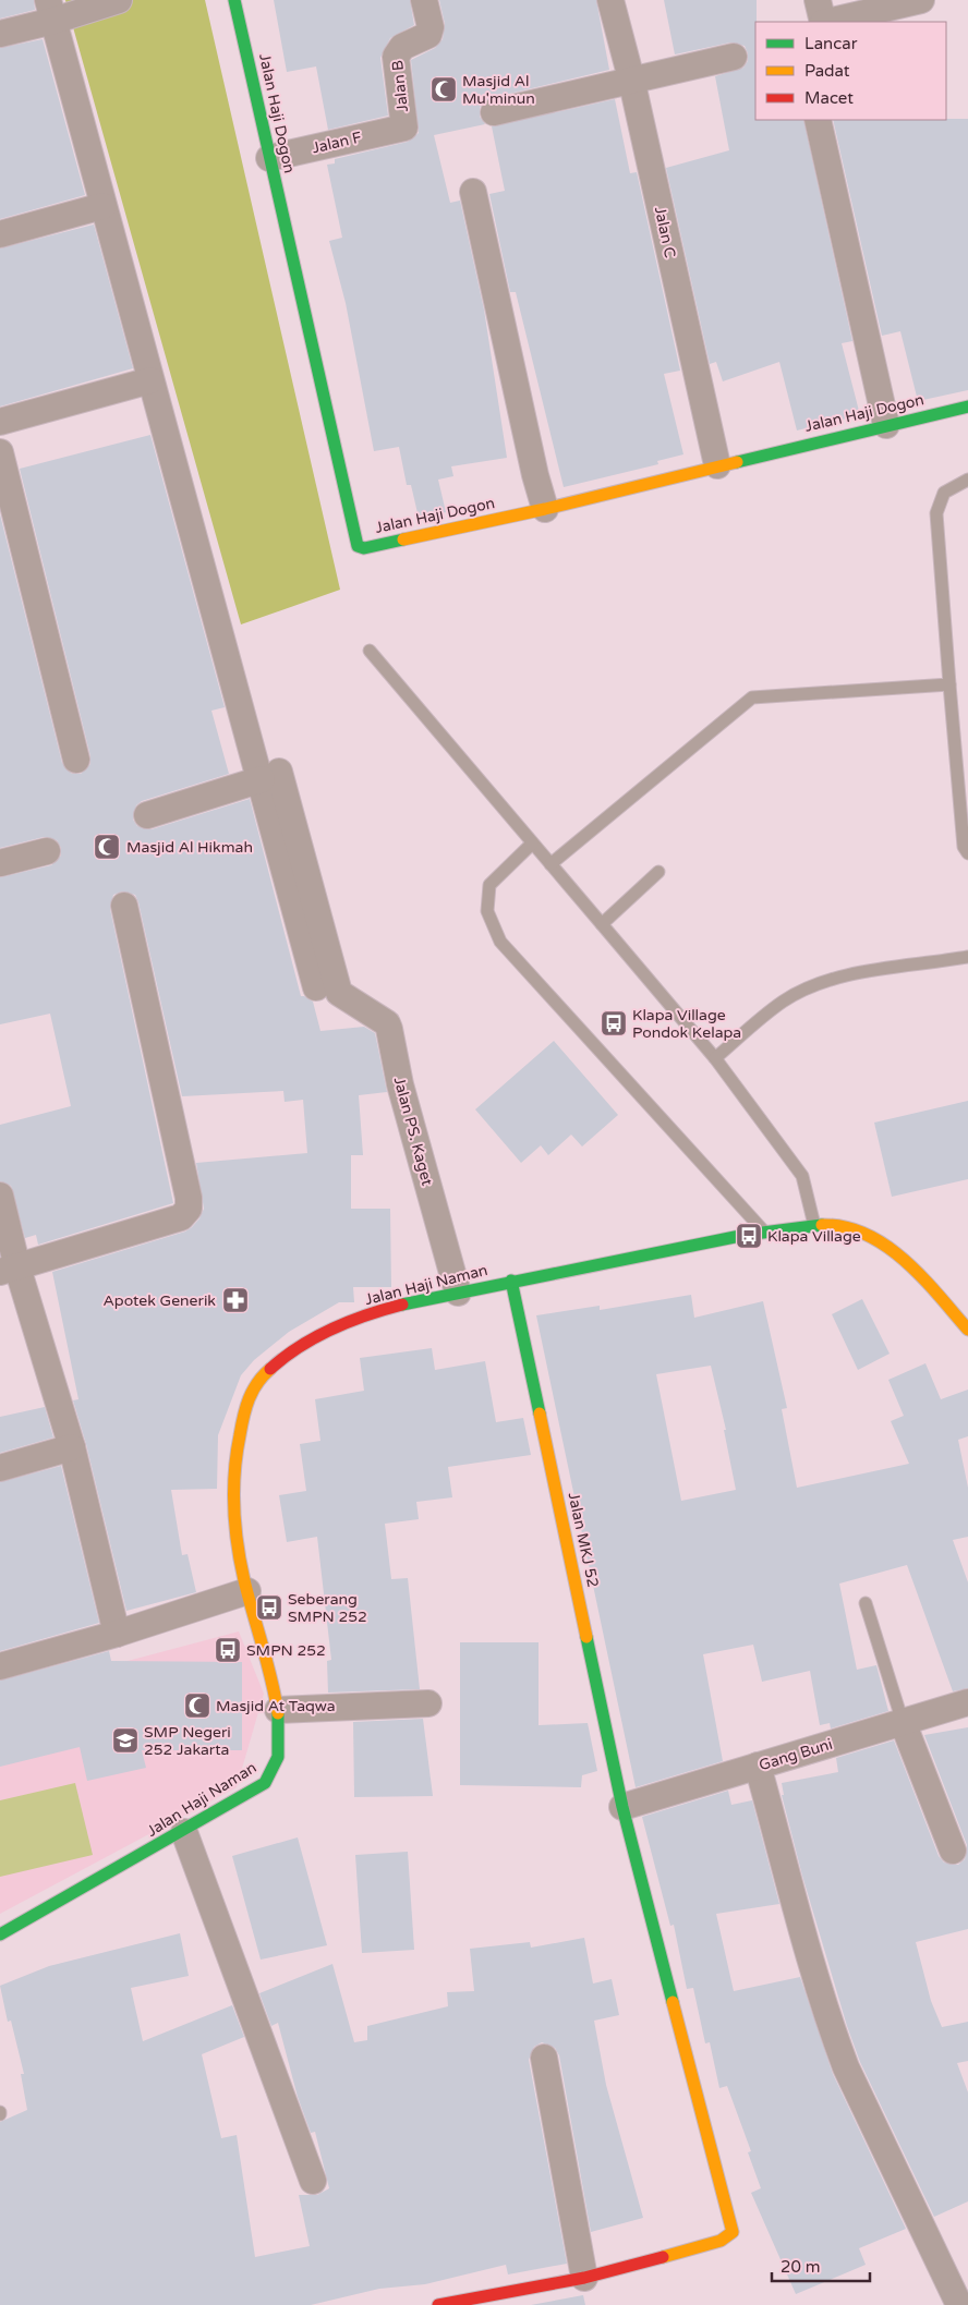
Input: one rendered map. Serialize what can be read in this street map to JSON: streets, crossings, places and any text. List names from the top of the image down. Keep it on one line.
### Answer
{"streets":{"street":["Jalan B","Jalan Haji Dogon","Jalan F","Jalan C","Jalan PS. Kaget","Jalan Haji Naman","Jalan MKJ 52","Gang Buni"]},"crossings":[["Jalan B","Jalan F"],["Jalan Haji Dogon","Jalan F"],["Jalan Haji Dogon","Jalan C"],["Jalan PS. Kaget","Jalan Haji Naman"],["Jalan Haji Naman","Jalan MKJ 52"],["Jalan MKJ 52","Gang Buni"]],"places":{"mosque":["Masjid Al Mu'minun","Masjid Al Hikmah","Masjid At Taqwa"],"bus stop":["Klapa Village Pondok Kelapa","Klapa Village","Seberang SMPN 252","SMPN 252"],"pharmacy":["Apotek Generik"],"school or university":["SMP Negeri 252 Jakarta"]},"legend":["Lancar","Padat","Macet"],"scale_bar":"20 m"}
